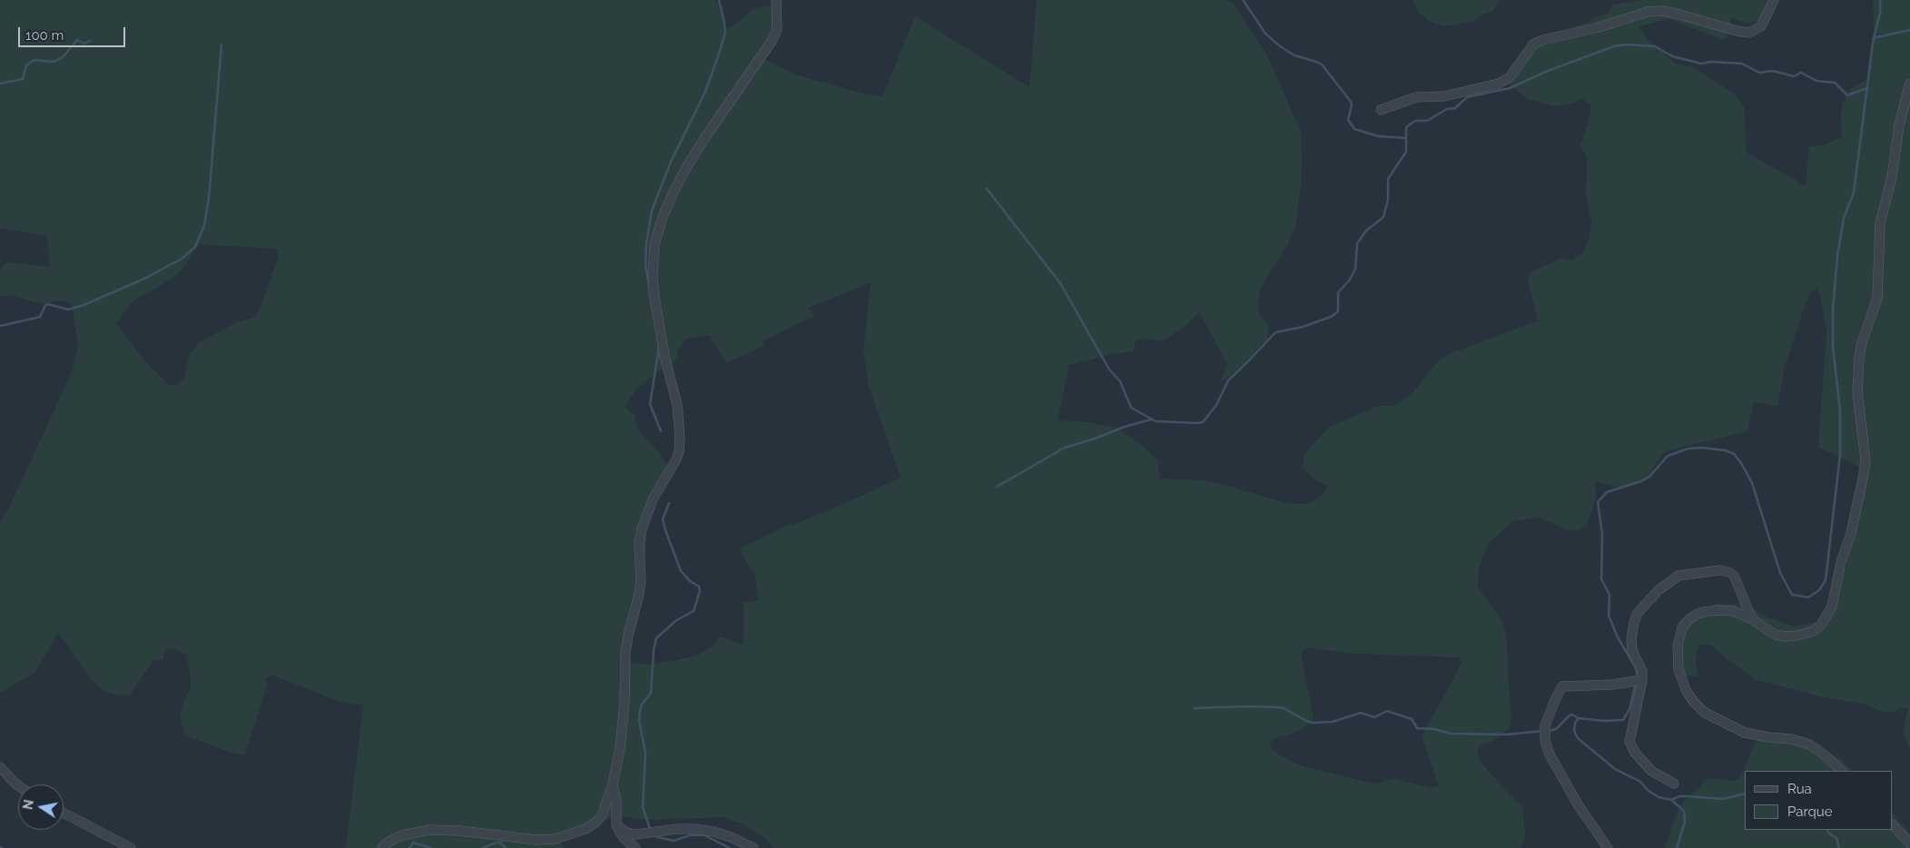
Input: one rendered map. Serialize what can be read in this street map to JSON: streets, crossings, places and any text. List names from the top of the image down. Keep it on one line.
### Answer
{"legend":["Rua","Parque"],"scale_bar":"100 m","north":"left"}
